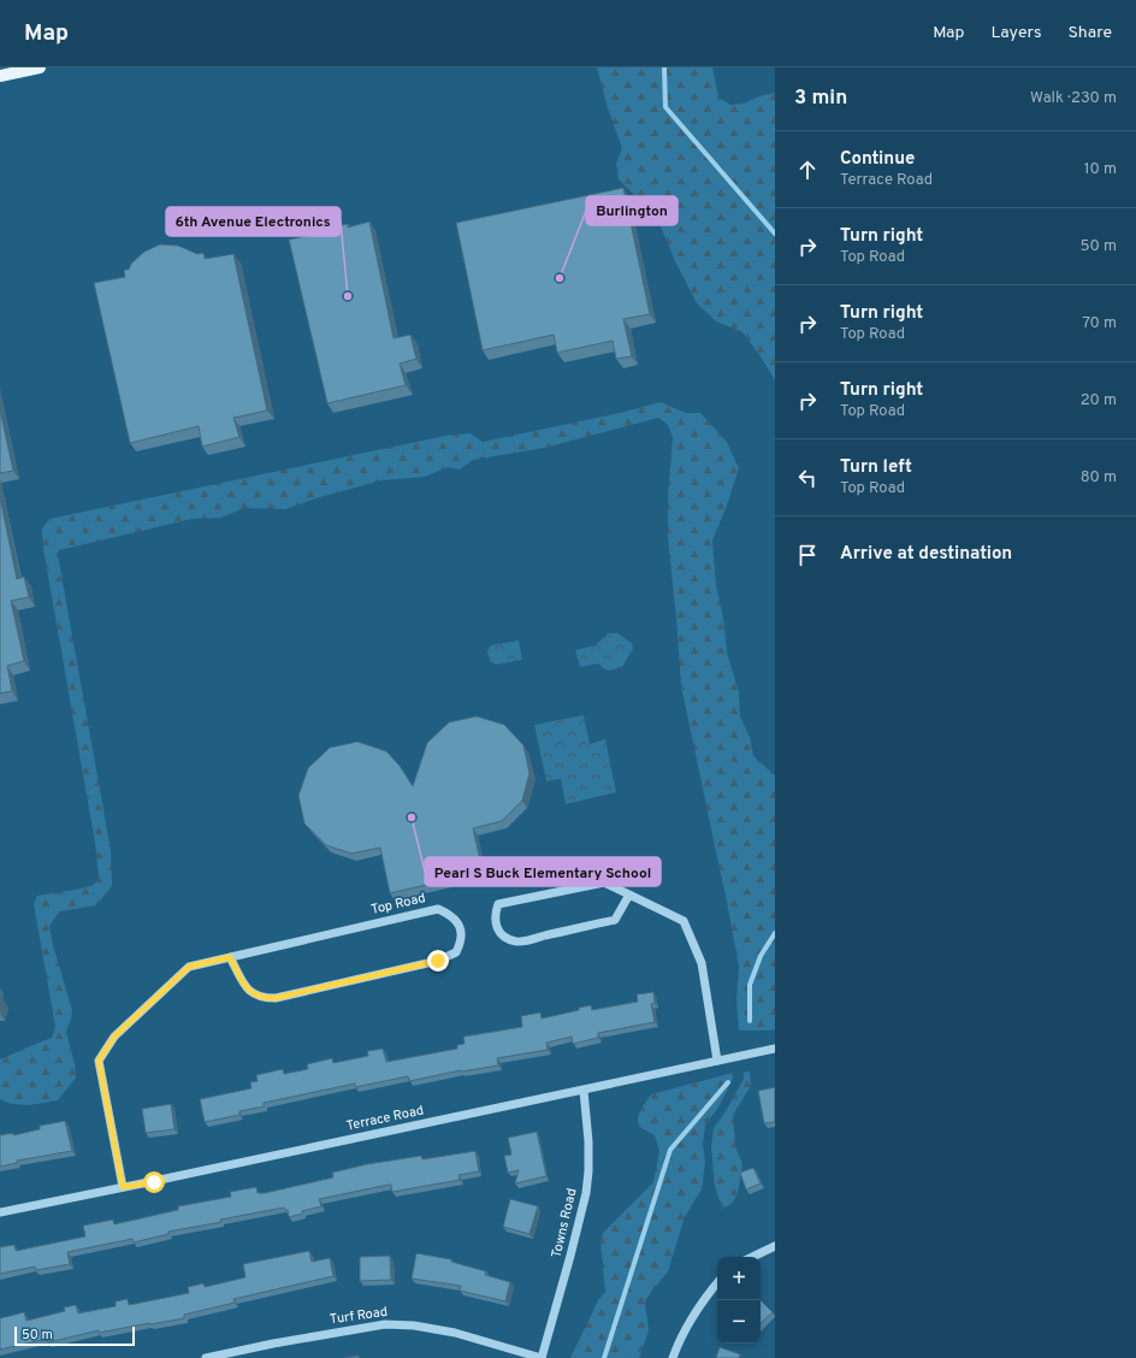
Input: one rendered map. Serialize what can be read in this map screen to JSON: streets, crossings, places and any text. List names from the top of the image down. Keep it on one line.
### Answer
{"streets":{"street":["Top Road","Terrace Road","Towns Road","Turf Road"]},"crossings":[["Top Road","Terrace Road"],["Terrace Road","Towns Road"],["Towns Road","Turf Road"]],"places":["Burlington","6th Avenue Electronics","Pearl S Buck Elementary School"],"scale_bar":"50 m","page":{"header":"Map","nav":["Map","Layers","Share"],"heading":["3 min","Walk · 230 m"],"list":[["Continue","Terrace Road","10 m"],["Turn right","Top Road","50 m"],["Turn right","Top Road","70 m"],["Turn right","Top Road","20 m"],["Turn left","Top Road","80 m"],"Arrive at destination"],"map_buttons":["+","−"],"scale":"50 m"}}
